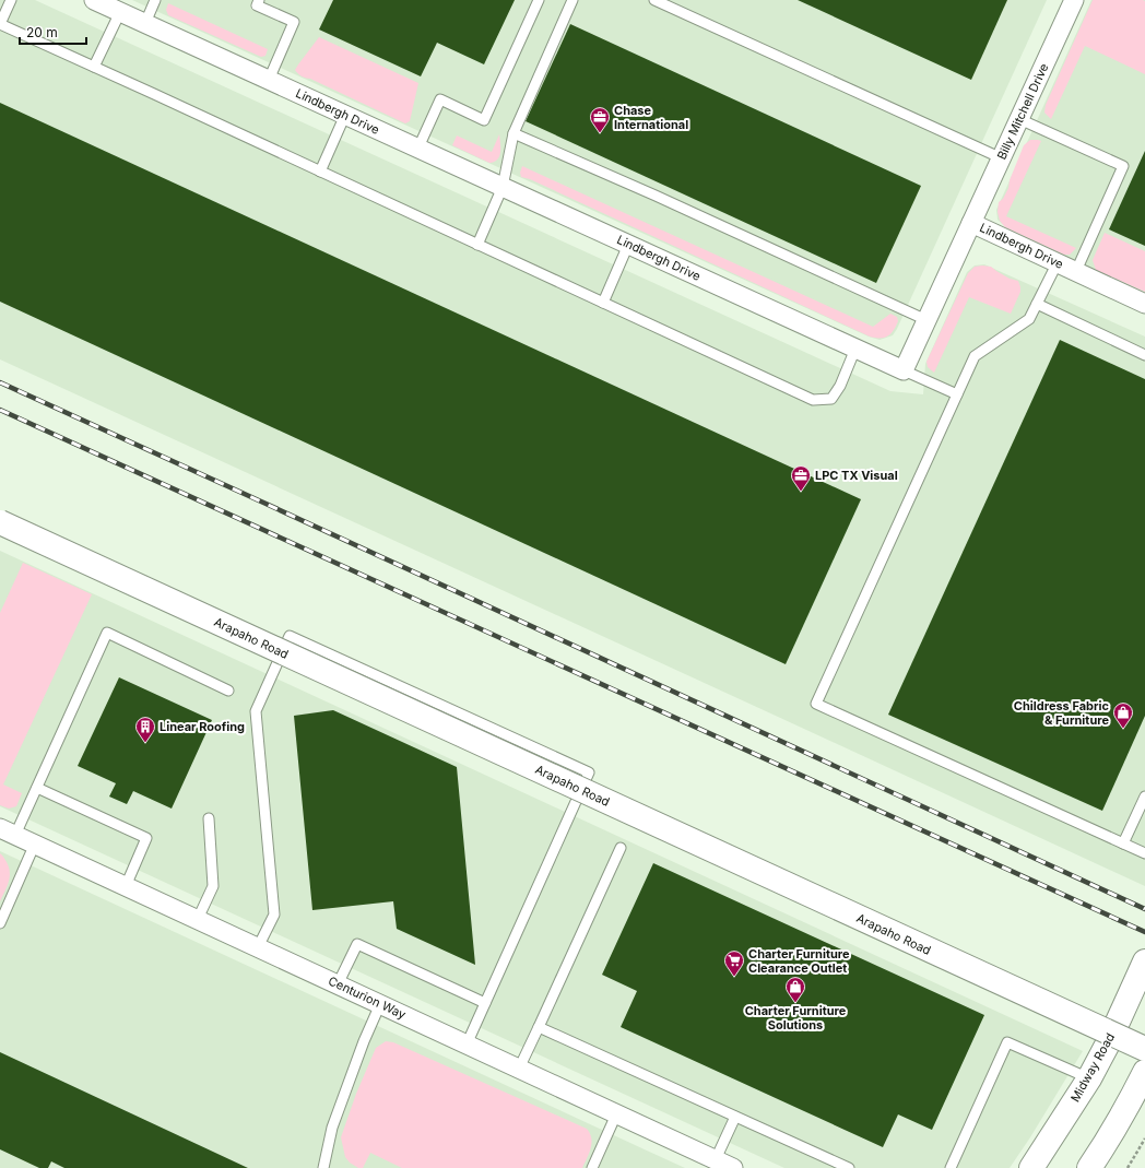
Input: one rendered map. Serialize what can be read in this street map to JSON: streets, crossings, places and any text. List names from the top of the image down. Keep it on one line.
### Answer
{"streets":{"main road":["Arapaho Road","Midway Road"],"street":["Lindbergh Drive","Billy Mitchell Drive","Centurion Way"]},"crossings":[["Lindbergh Drive","Billy Mitchell Drive"]],"places":{"office":["Chase International","LPC TX Visual"],"shop":["Childress Fabric & Furniture","Charter Furniture Solutions"],"building":["Linear Roofing"],"supermarket":["Charter Furniture Clearance Outlet"]},"scale_bar":"20 m"}
